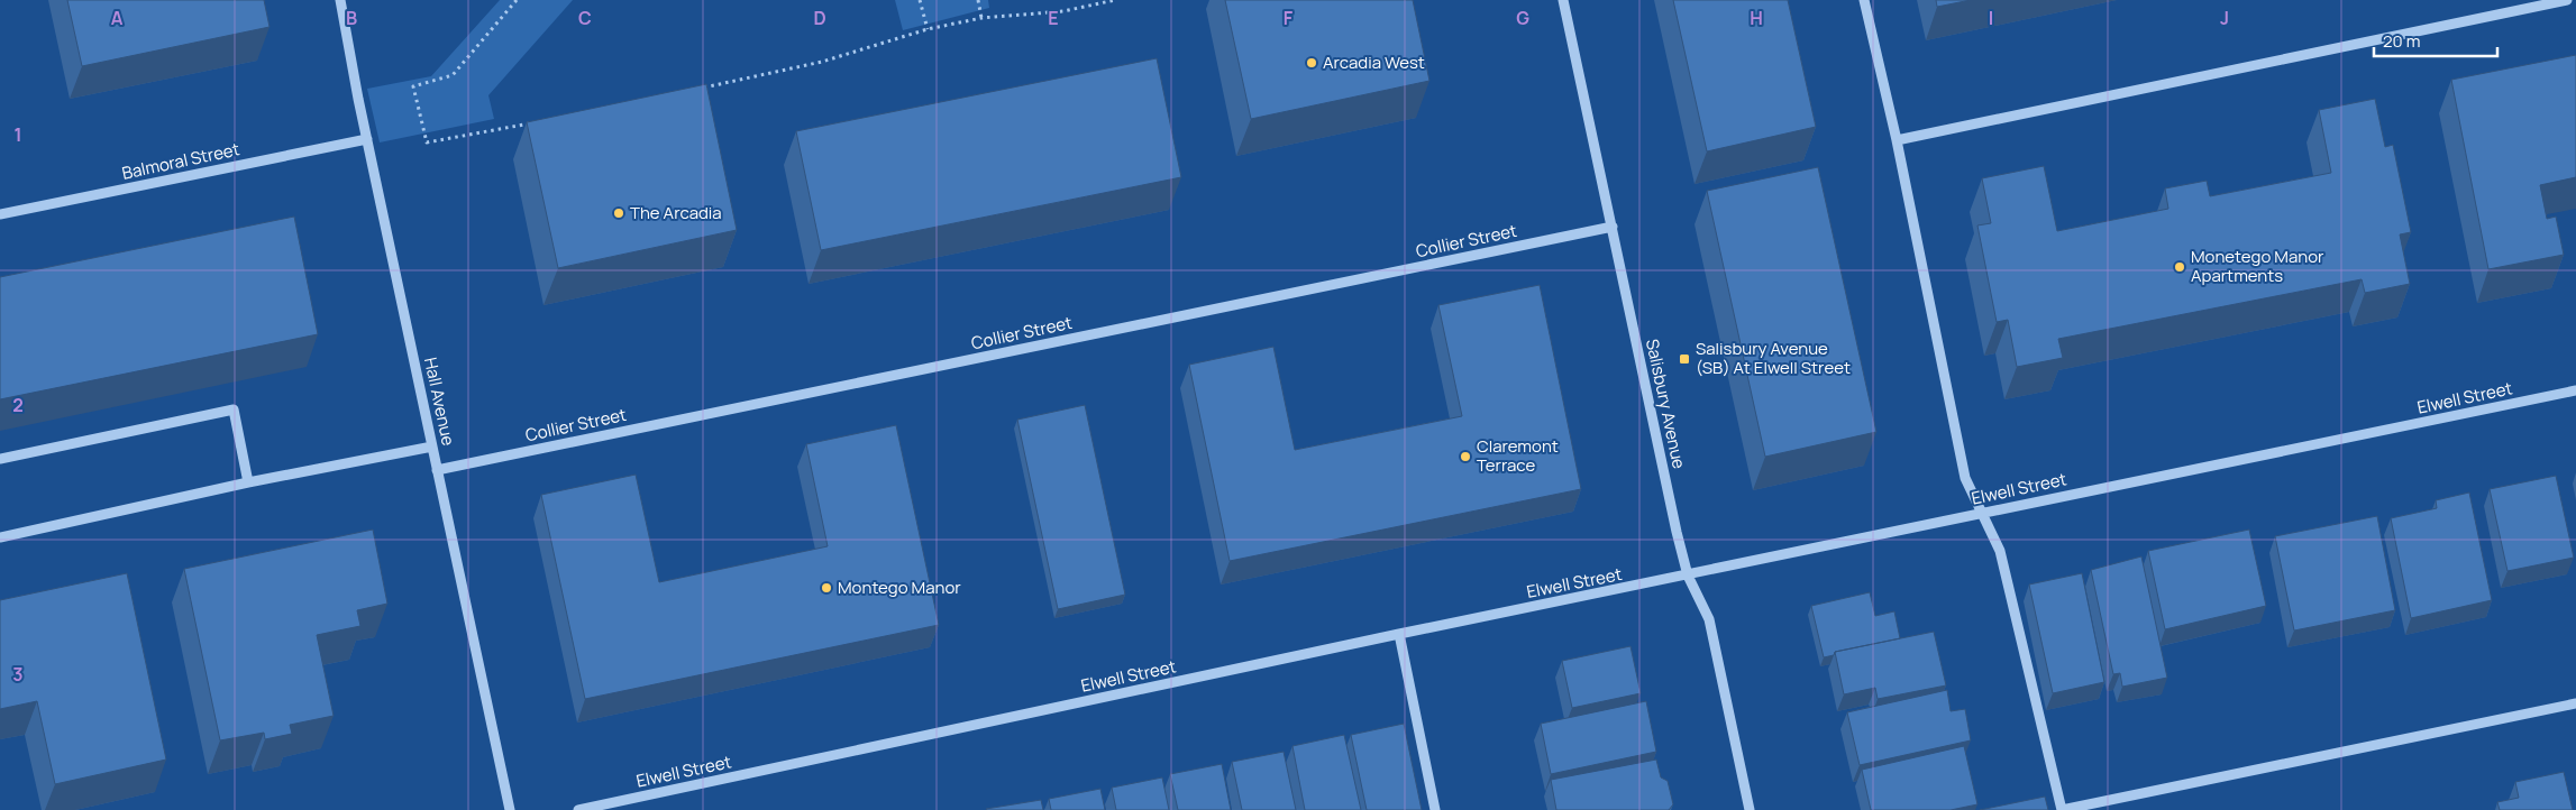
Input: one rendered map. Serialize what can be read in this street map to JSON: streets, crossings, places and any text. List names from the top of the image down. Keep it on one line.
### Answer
{"streets":{"street":["Balmoral Street","Collier Street","Elwell Street","Hall Avenue","Salisbury Avenue"]},"crossings":[["Balmoral Street","Hall Avenue"],["Collier Street","Hall Avenue"],["Collier Street","Salisbury Avenue"],["Elwell Street","Salisbury Avenue"]],"places":{"other":["Arcadia West","The Arcadia","Monetego Manor Apartments","Claremont Terrace","Montego Manor"],"transit":["Salisbury Avenue (SB) At Elwell Street"]},"scale_bar":"20 m","grid":{"columns":["A","B","C","D","E","F","G","H","I","J"],"rows":["1","2","3"]}}
